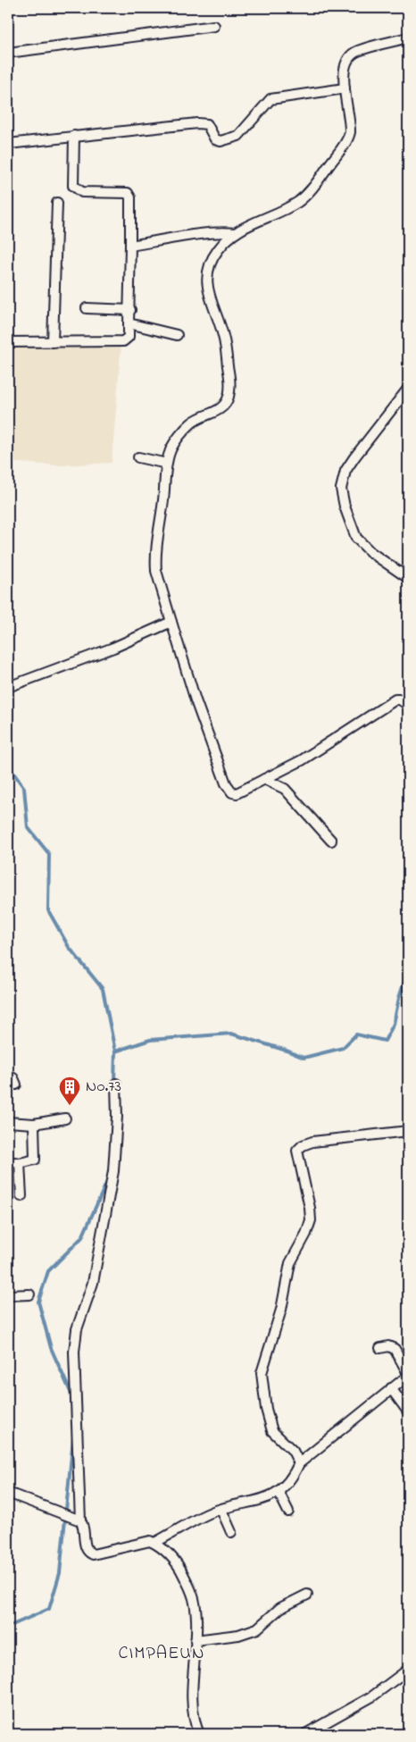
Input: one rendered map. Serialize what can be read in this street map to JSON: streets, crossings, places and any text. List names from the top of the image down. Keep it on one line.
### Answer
{"districts":["CIMPAEUN"],"places":{"building":["No.73"]}}
